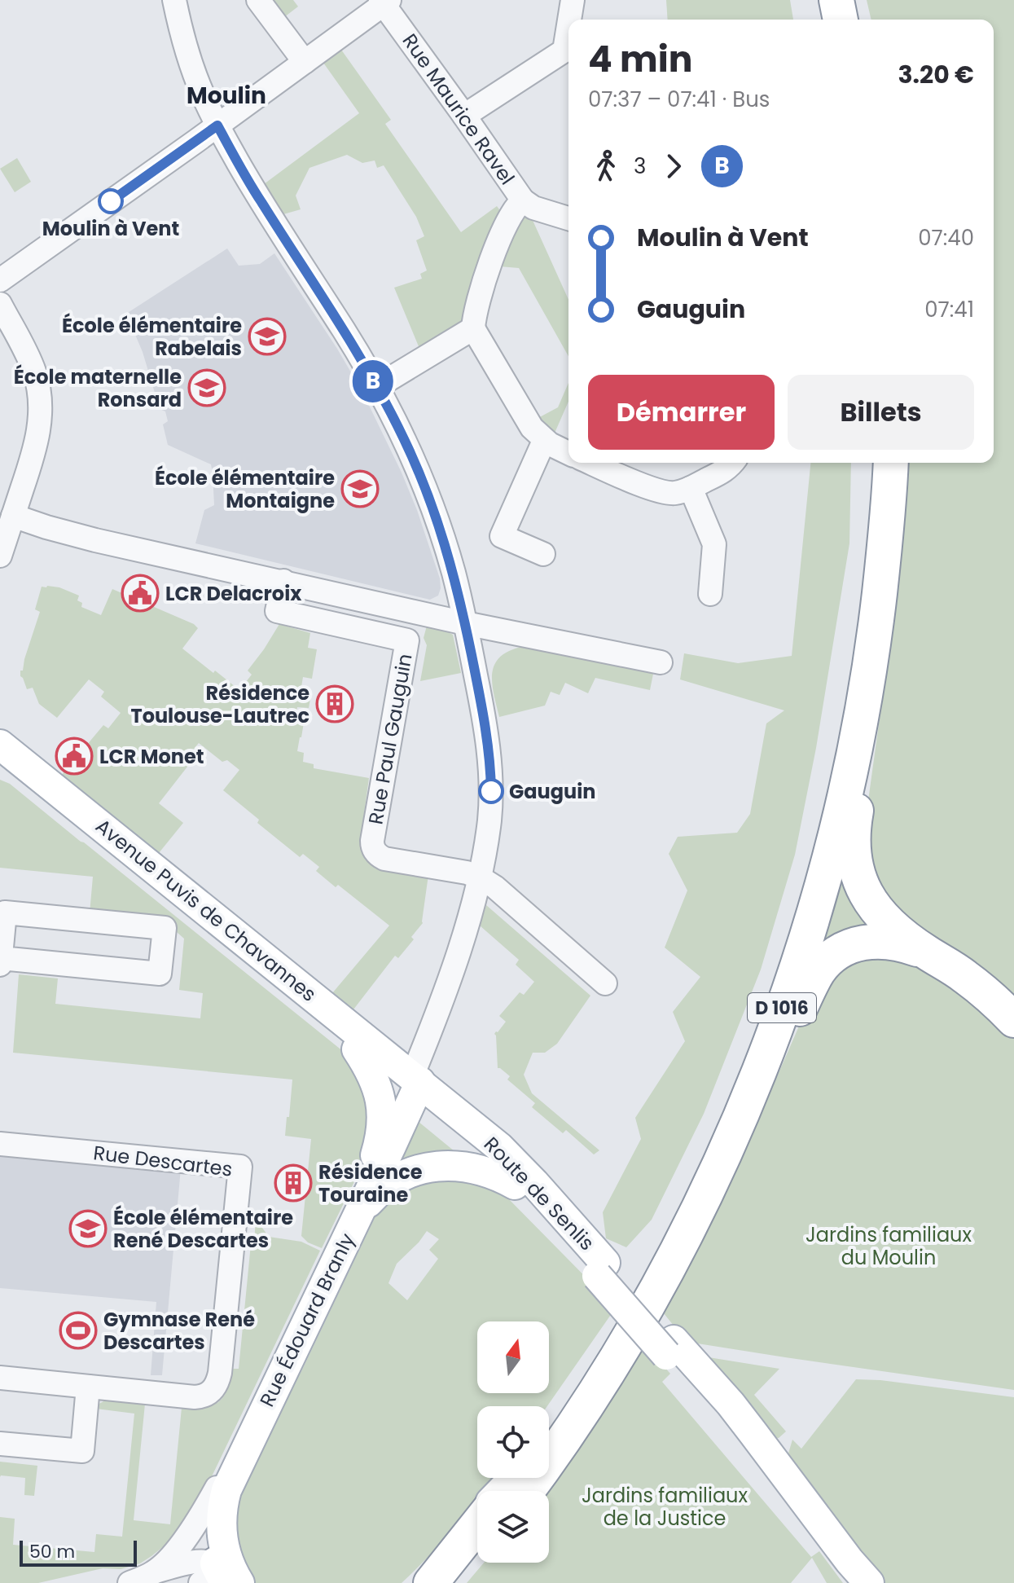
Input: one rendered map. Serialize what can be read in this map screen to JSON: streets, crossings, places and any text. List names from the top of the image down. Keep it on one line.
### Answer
{"streets":{"highway":["D 1016"],"main road":["Avenue Puvis de Chavannes","Route de Senlis","Rue Édouard Branly"],"street":["Rue Maurice Ravel","Rue Paul Gauguin","Rue Descartes"]},"crossings":[["Avenue Puvis de Chavannes","Route de Senlis"],["Avenue Puvis de Chavannes","Rue Édouard Branly"],["Route de Senlis","Rue Édouard Branly"]],"districts":["Moulin"],"parks":["Jardins familiaux du Moulin","Jardins familiaux de la Justice"],"places":{"other":["Moulin à Vent","Gauguin"],"school or university":["École élémentaire Rabelais","École maternelle Ronsard","École élémentaire Montaigne","École élémentaire René Descartes"],"public building":["LCR Delacroix","LCR Monet"],"building":["Résidence Toulouse-Lautrec","Résidence Touraine"],"sports":["Gymnase René Descartes"]},"lines":["bus line B"],"scale_bar":"50 m","north":"top","page":{"on_map":"B","heading":["4 min","07:37 – 07:41 · Bus","3.20 €"],"legs":["3","B"],"list":[{"name":"Moulin à Vent","value":"07:40"},{"name":"Gauguin","value":"07:41"}],"buttons":["Démarrer","Billets"],"scale":"50 m"}}
